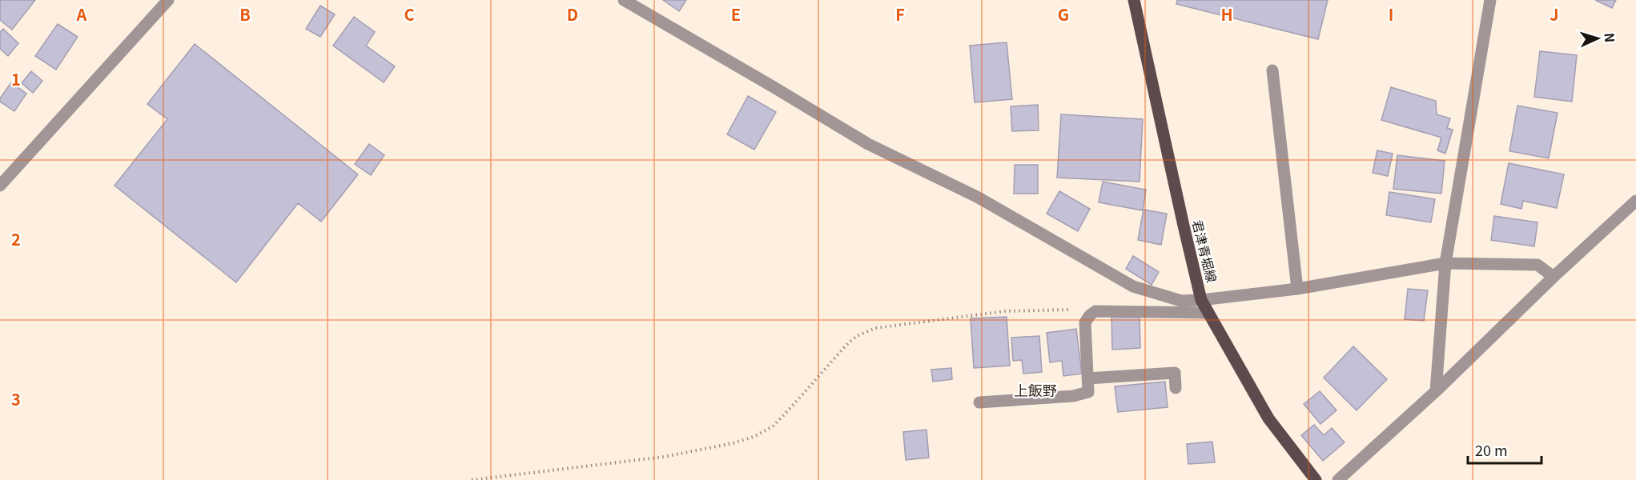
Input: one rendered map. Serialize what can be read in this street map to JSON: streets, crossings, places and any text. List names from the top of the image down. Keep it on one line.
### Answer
{"streets":{"main road":["君津青堀線"]},"districts":["上飯野"],"scale_bar":"20 m","north":"right","grid":{"columns":["A","B","C","D","E","F","G","H","I","J"],"rows":["1","2","3"]}}
